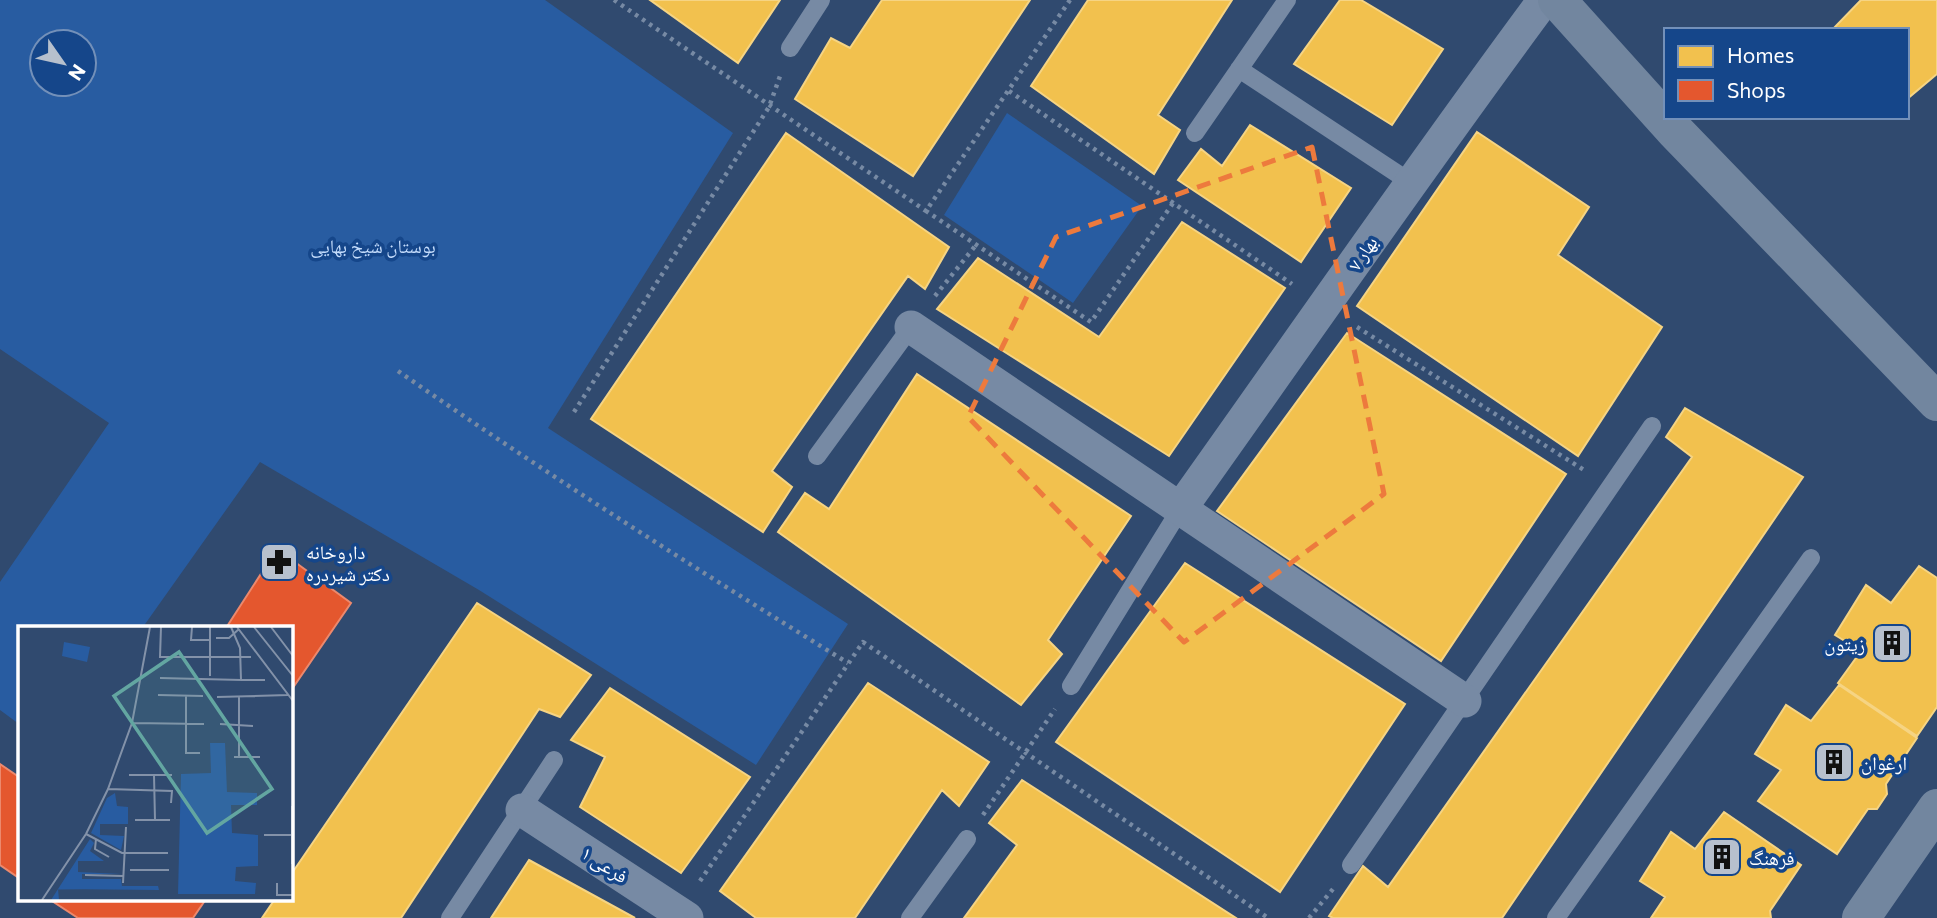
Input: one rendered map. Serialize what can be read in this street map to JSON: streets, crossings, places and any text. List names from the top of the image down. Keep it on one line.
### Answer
{"streets":{"street":["بهار ۷","فرعی ۱"]},"parks":["بوستان شیخ بهایی"],"places":{"pharmacy":["داروخانه دکتر شیردره"],"building":["زیتون","ارغوان","فرهنگ"]},"legend":["Homes","Shops"],"north":"bottom right"}
